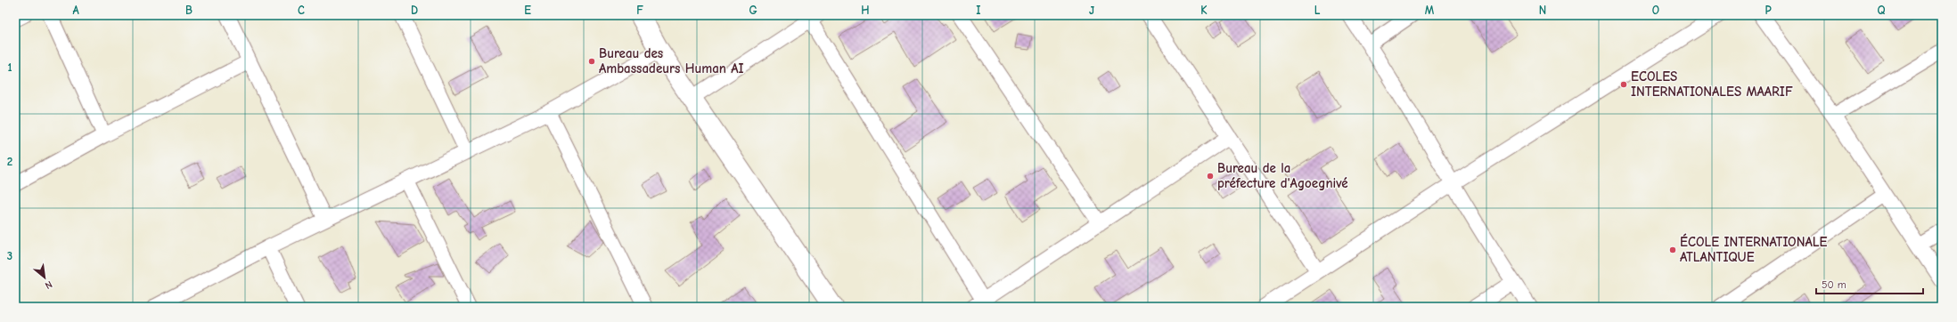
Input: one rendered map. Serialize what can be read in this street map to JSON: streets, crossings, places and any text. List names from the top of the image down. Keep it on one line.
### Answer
{"places":["Bureau des Ambassadeurs Human AI","ECOLES INTERNATIONALES MAARIF","Bureau de la préfecture d'Agoegnivé","ÉCOLE INTERNATIONALE ATLANTIQUE"],"scale_bar":"50 m","north":"bottom right","grid":{"columns":["A","B","C","D","E","F","G","H","I","J","K","L","M","N","O","P","Q"],"rows":["1","2","3"]}}
